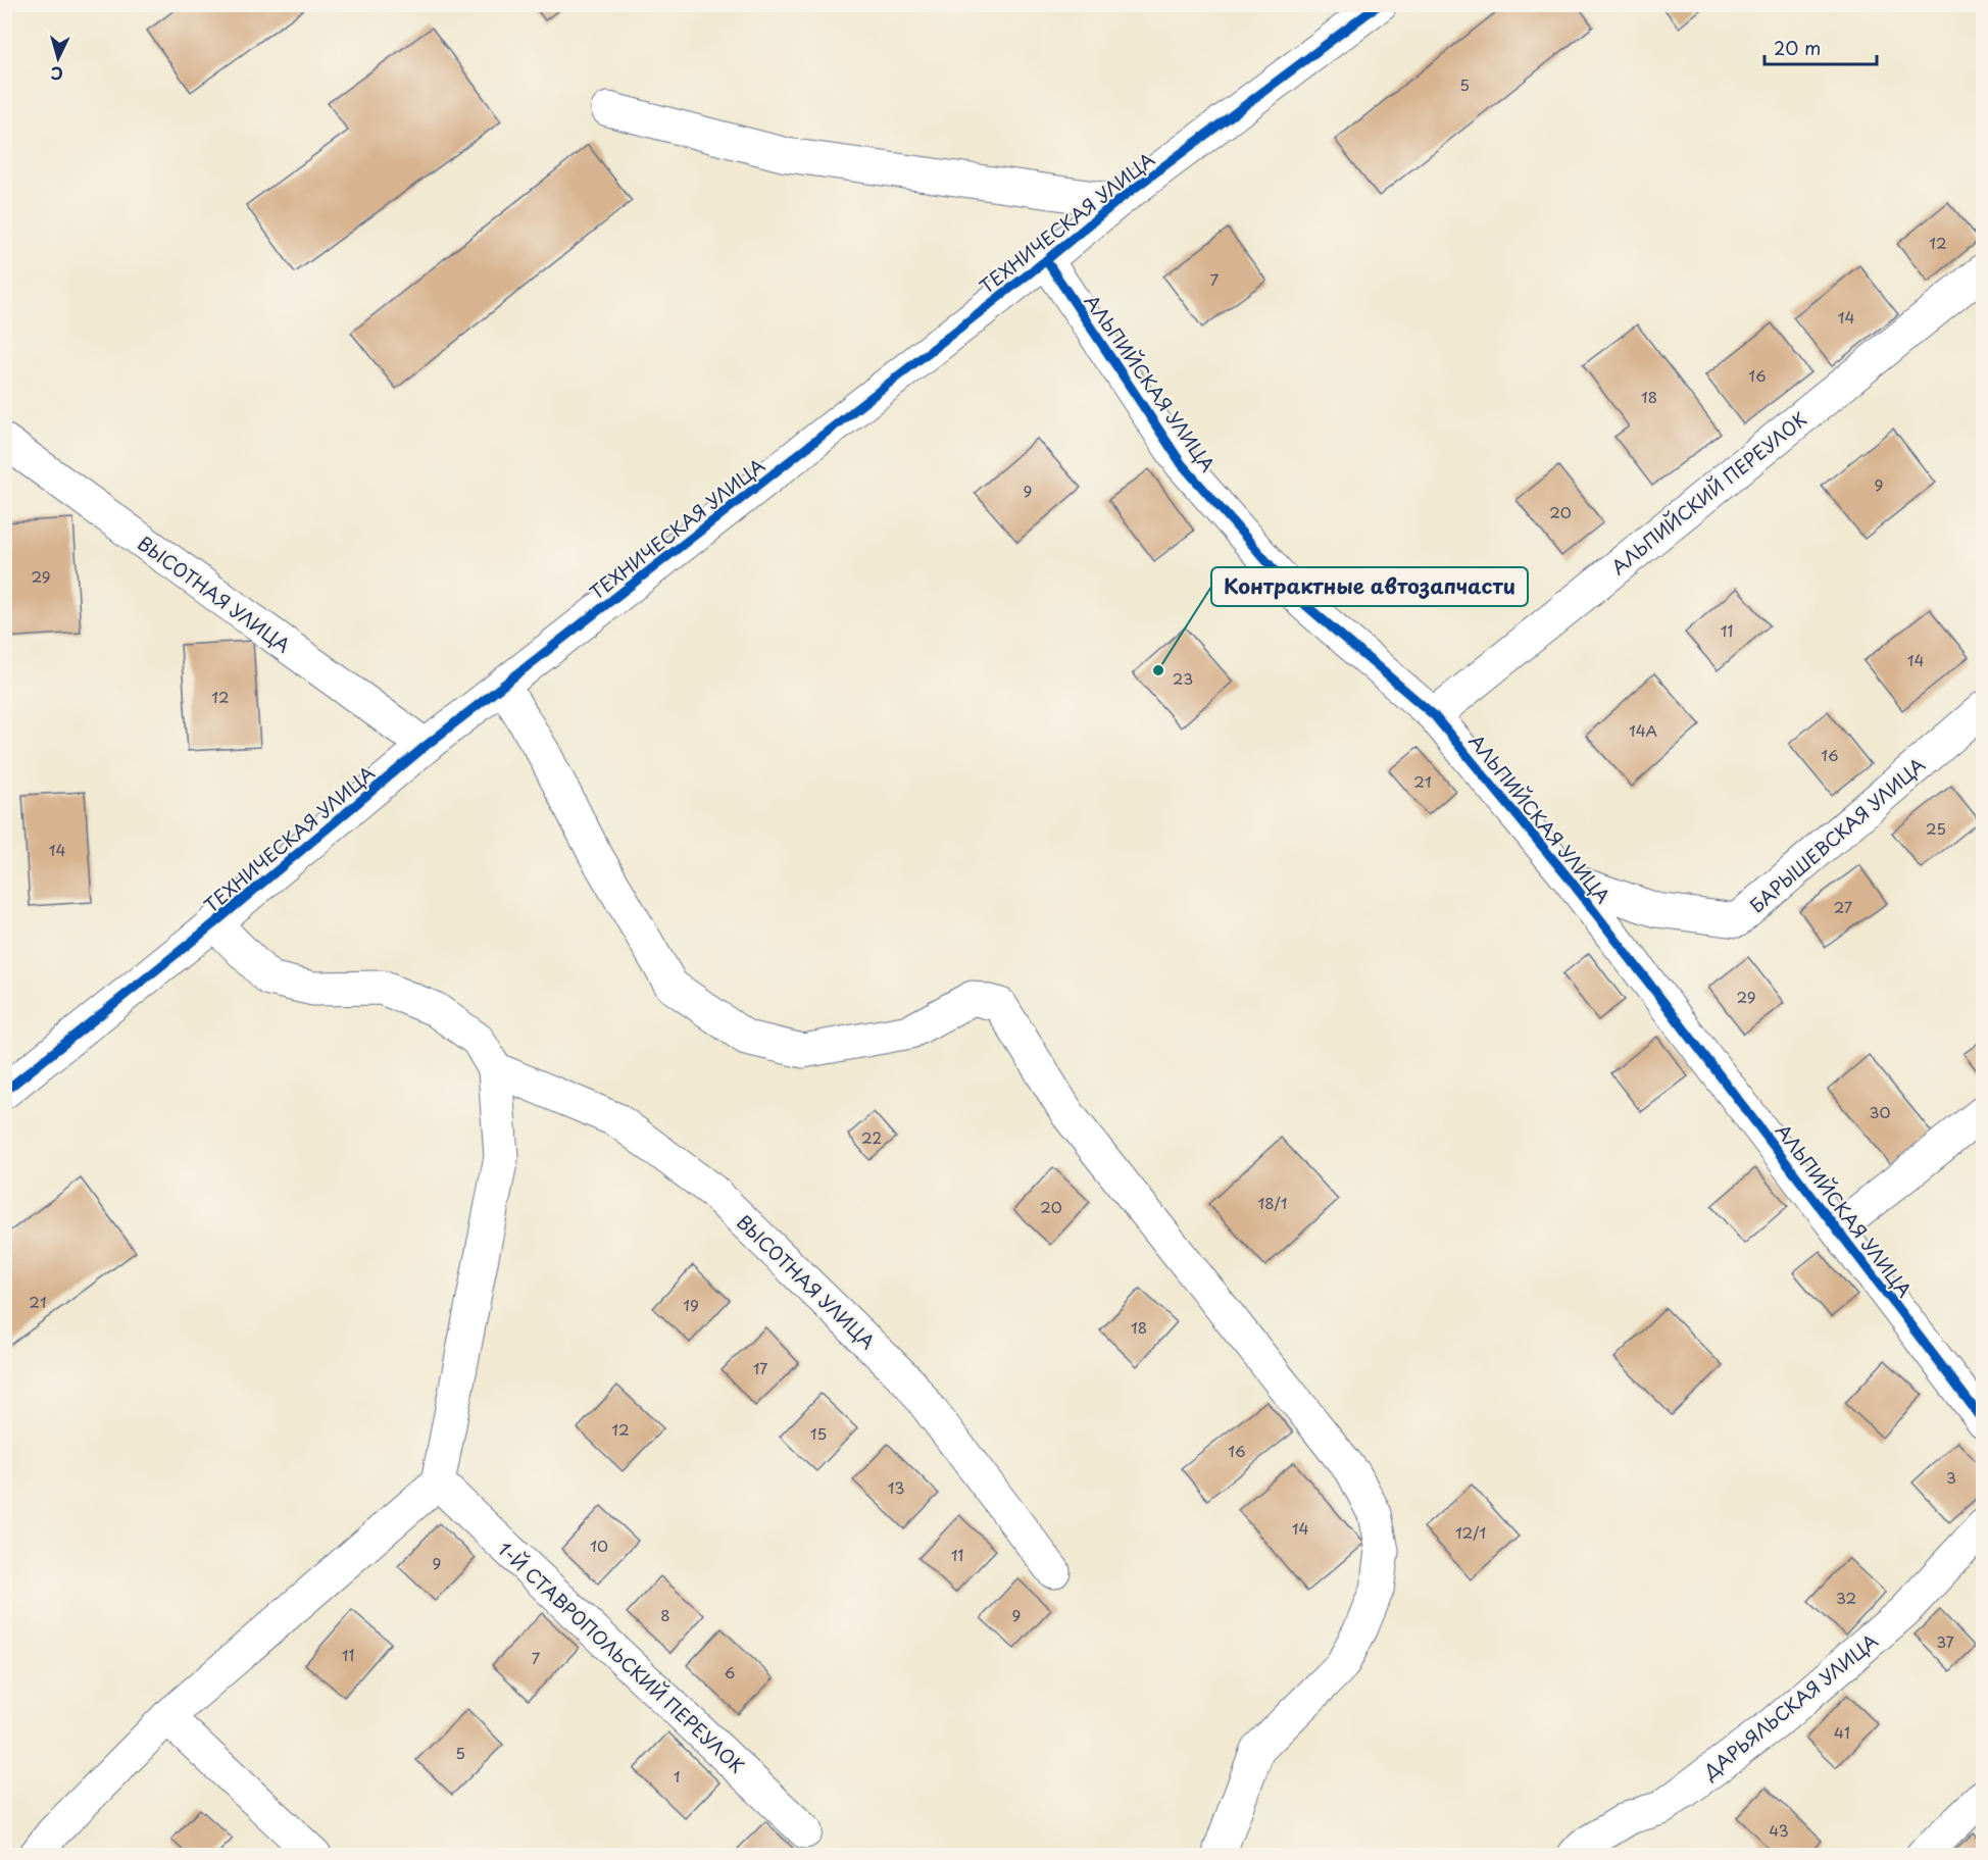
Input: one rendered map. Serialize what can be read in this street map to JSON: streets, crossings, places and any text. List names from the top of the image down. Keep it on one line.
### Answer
{"streets":{"street":["ТЕХНИЧЕСКАЯ УЛИЦА","АЛЬПИЙСКАЯ УЛИЦА","АЛЬПИЙСКИЙ ПЕРЕУЛОК","ВЫСОТНАЯ УЛИЦА","БАРЫШЕВСКАЯ УЛИЦА","1-Й СТАВРОПОЛЬСКИЙ ПЕРЕУЛОК","ДАРЬЯЛЬСКАЯ УЛИЦА"]},"crossings":[["ТЕХНИЧЕСКАЯ УЛИЦА","АЛЬПИЙСКАЯ УЛИЦА"],["ТЕХНИЧЕСКАЯ УЛИЦА","ВЫСОТНАЯ УЛИЦА"],["АЛЬПИЙСКАЯ УЛИЦА","АЛЬПИЙСКИЙ ПЕРЕУЛОК"],["АЛЬПИЙСКАЯ УЛИЦА","БАРЫШЕВСКАЯ УЛИЦА"]],"places":["Контрактные автозапчасти"],"house_numbers":["5","12","7","14","16","18","9","9","20","29","11","14","23","12","14А","16","21","25","14","27","29","30","22","18/1","20","21","19","18","17","12","15","16","3","13","14","12/1","10","11","9","32","8","9","37","11","7","6","41","5","1","43"],"scale_bar":"20 m","north":"bottom"}
